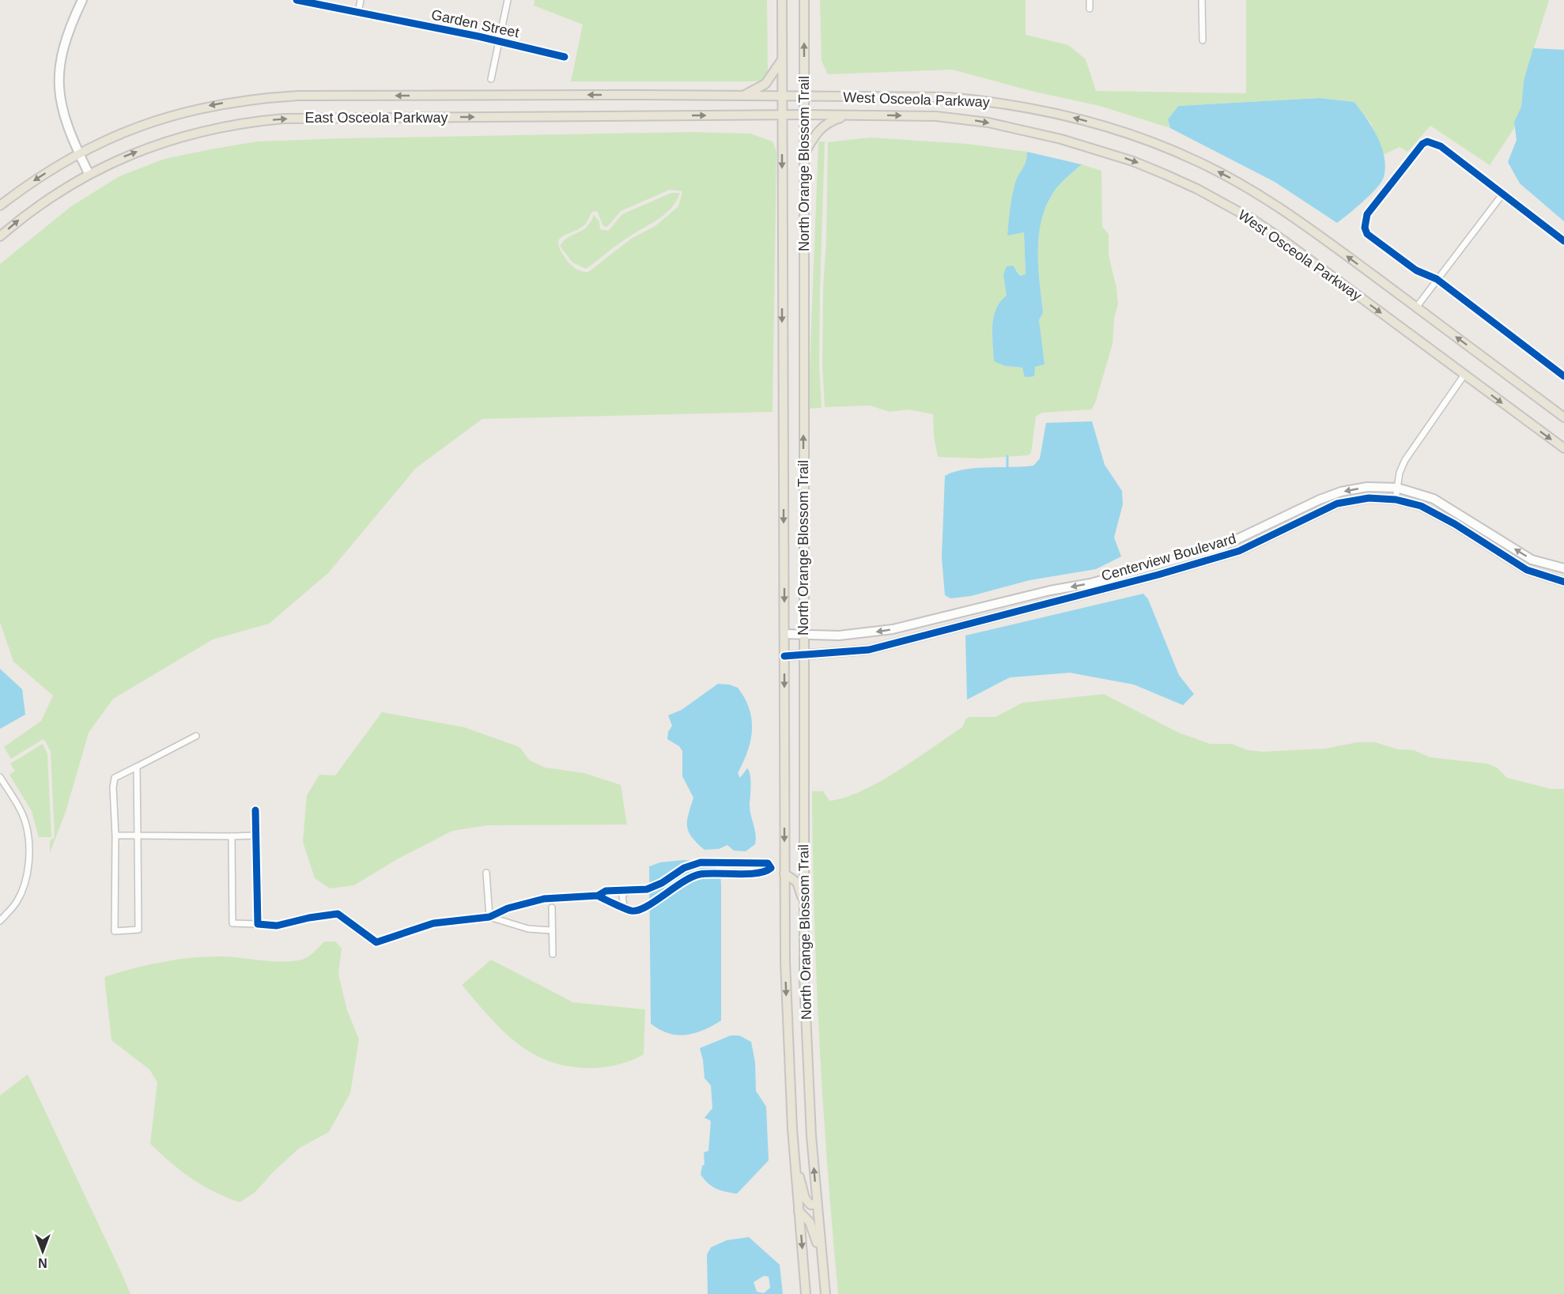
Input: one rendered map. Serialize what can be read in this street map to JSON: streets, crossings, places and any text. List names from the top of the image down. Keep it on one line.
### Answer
{"streets":{"main road":["West Osceola Parkway","East Osceola Parkway","North Orange Blossom Trail"],"street":["Garden Street","Centerview Boulevard"]},"crossings":[["West Osceola Parkway","East Osceola Parkway"],["West Osceola Parkway","North Orange Blossom Trail"],["East Osceola Parkway","North Orange Blossom Trail"],["North Orange Blossom Trail","Centerview Boulevard"]],"north":"bottom"}
